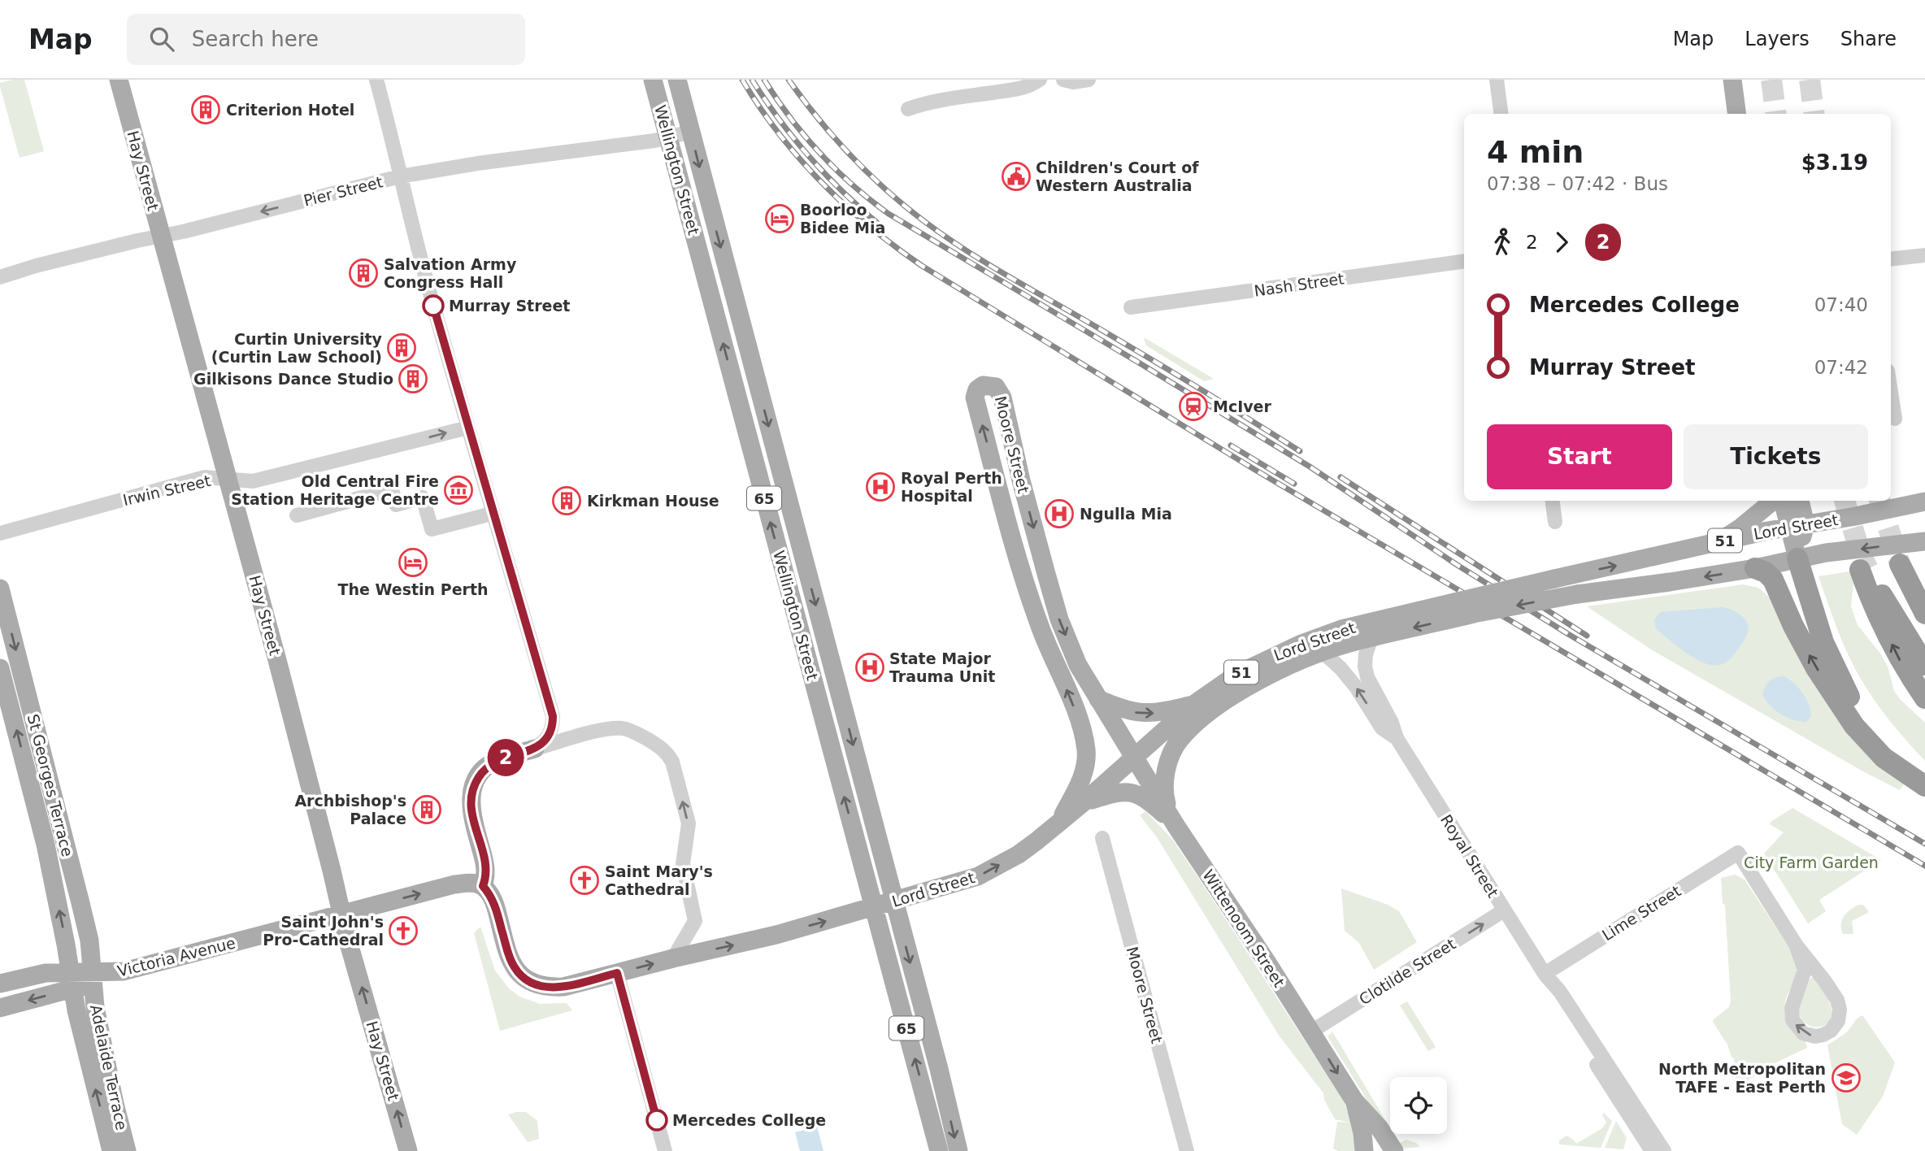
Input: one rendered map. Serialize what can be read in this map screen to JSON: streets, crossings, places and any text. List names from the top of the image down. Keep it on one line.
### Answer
{"streets":{"main road":["Wellington Street","Hay Street","Moore Street","65","Lord Street","51","St Georges Terrace","Wittenoom Street","Victoria Avenue","Adelaide Terrace"],"street":["Pier Street","Nash Street","Irwin Street","Royal Street","Lime Street","Clotilde Street"]},"crossings":[["Wellington Street","Pier Street"],["Wellington Street","Lord Street"],["Hay Street","Pier Street"],["Hay Street","Irwin Street"],["Hay Street","Victoria Avenue"],["Moore Street","Lord Street"],["Moore Street","Wittenoom Street"],["Lord Street","Royal Street"],["Lord Street","Wittenoom Street"],["Lord Street","Victoria Avenue"],["St Georges Terrace","Victoria Avenue"],["St Georges Terrace","Adelaide Terrace"],["Royal Street","Lime Street"],["Royal Street","Clotilde Street"],["Wittenoom Street","Clotilde Street"],["Victoria Avenue","Adelaide Terrace"]],"one_way":["Irwin Street","Clotilde Street"],"parks":["City Farm Garden"],"places":{"building":["Criterion Hotel","Salvation Army Congress Hall","Curtin University (Curtin Law School)","Gilkisons Dance Studio","Kirkman House","Archbishop's Palace"],"public building":["Children's Court of Western Australia"],"hotel":["Boorloo Bidee Mia","The Westin Perth"],"other":["Murray Street","Mercedes College"],"station":["McIver"],"hospital":["Royal Perth Hospital","Ngulla Mia","State Major Trauma Unit"],"museum":["Old Central Fire Station Heritage Centre"],"church":["Saint Mary's Cathedral","Saint John's Pro-Cathedral"],"school or university":["North Metropolitan TAFE - East Perth"]},"lines":["bus line 2"],"page":{"header":"Map","search":"Search here","nav":["Map","Layers","Share"],"on_map":"2","heading":["4 min","07:38 – 07:42 · Bus","$3.19"],"legs":["2","2"],"list":[{"name":"Mercedes College","value":"07:40"},{"name":"Murray Street","value":"07:42"}],"buttons":["Start","Tickets"]}}
